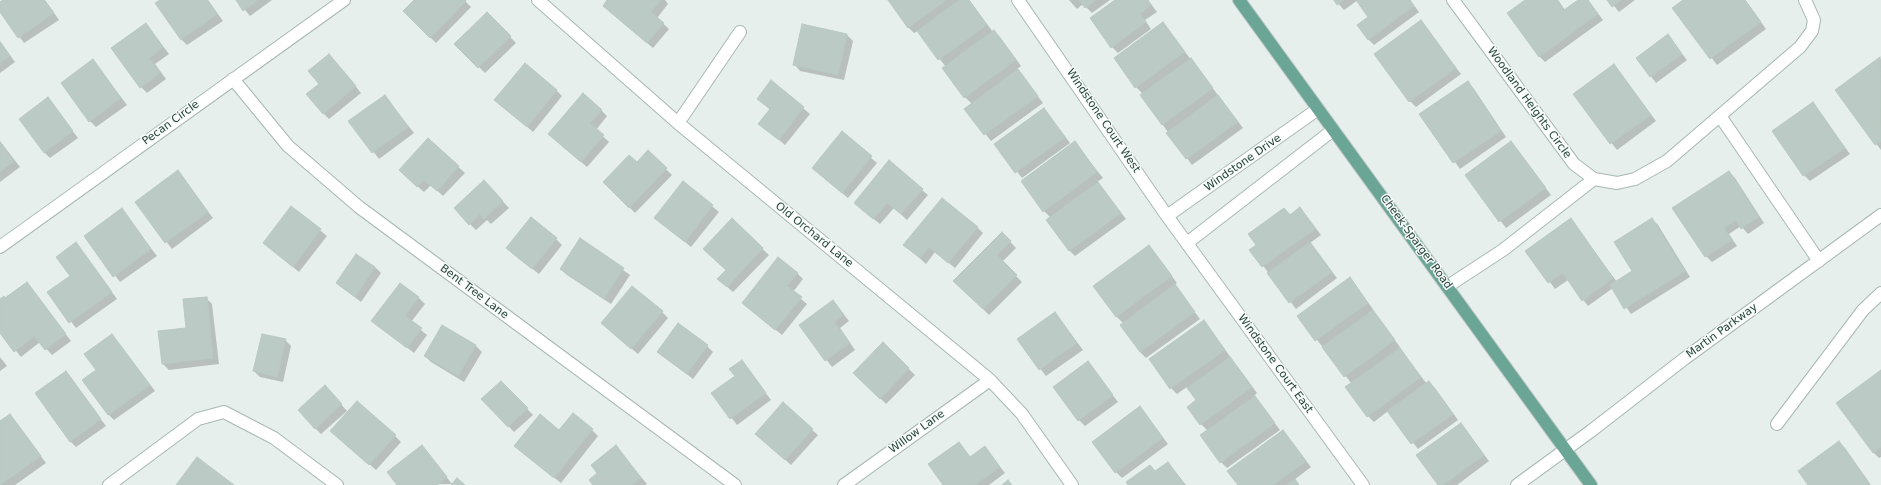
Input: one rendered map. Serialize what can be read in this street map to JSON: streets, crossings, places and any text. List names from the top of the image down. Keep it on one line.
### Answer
{"streets":{"main road":["Cheek-Sparger Road"],"street":["Woodland Heights Circle","Windstone Court West","Pecan Circle","Windstone Drive","Old Orchard Lane","Bent Tree Lane","Martin Parkway","Windstone Court East","Willow Lane"]},"crossings":[["Windstone Court West","Windstone Drive"],["Windstone Court West","Windstone Court East"],["Pecan Circle","Bent Tree Lane"],["Windstone Drive","Cheek-Sparger Road"],["Old Orchard Lane","Willow Lane"],["Cheek-Sparger Road","Martin Parkway"]]}
